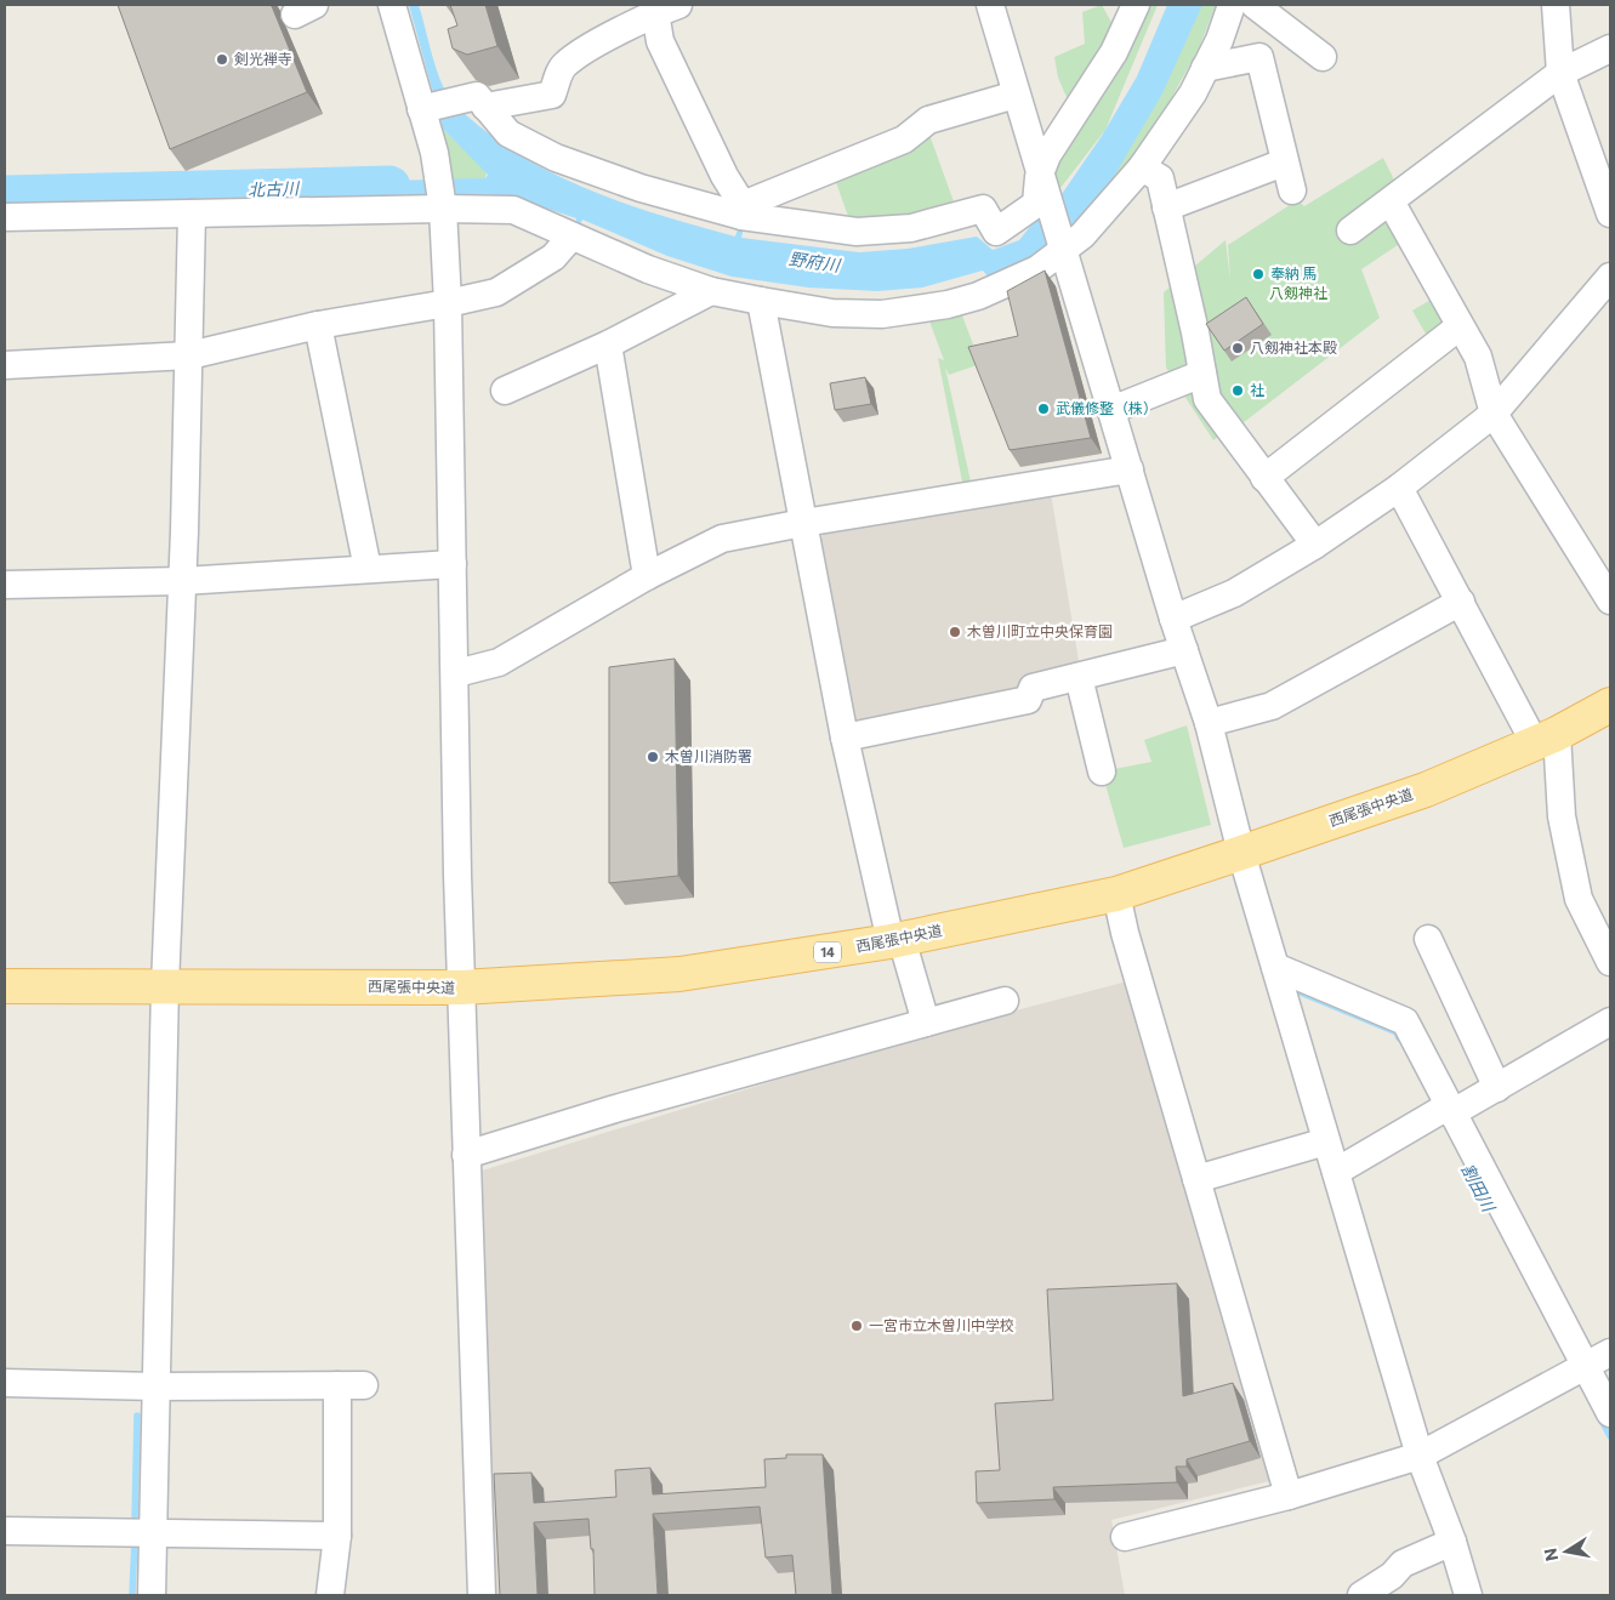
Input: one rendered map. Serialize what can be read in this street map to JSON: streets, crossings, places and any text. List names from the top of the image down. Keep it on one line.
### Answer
{"streets":{"main road":["西尾張中央道","14"]},"water":["北古川","野府川","割田川"],"parks":["八剱神社"],"places":["剣光禅寺","奉納 馬","八剱神社本殿","社","武儀修整（株）","木曽川町立中央保育園","木曽川消防署","一宮市立木曽川中学校"],"north":"left"}
